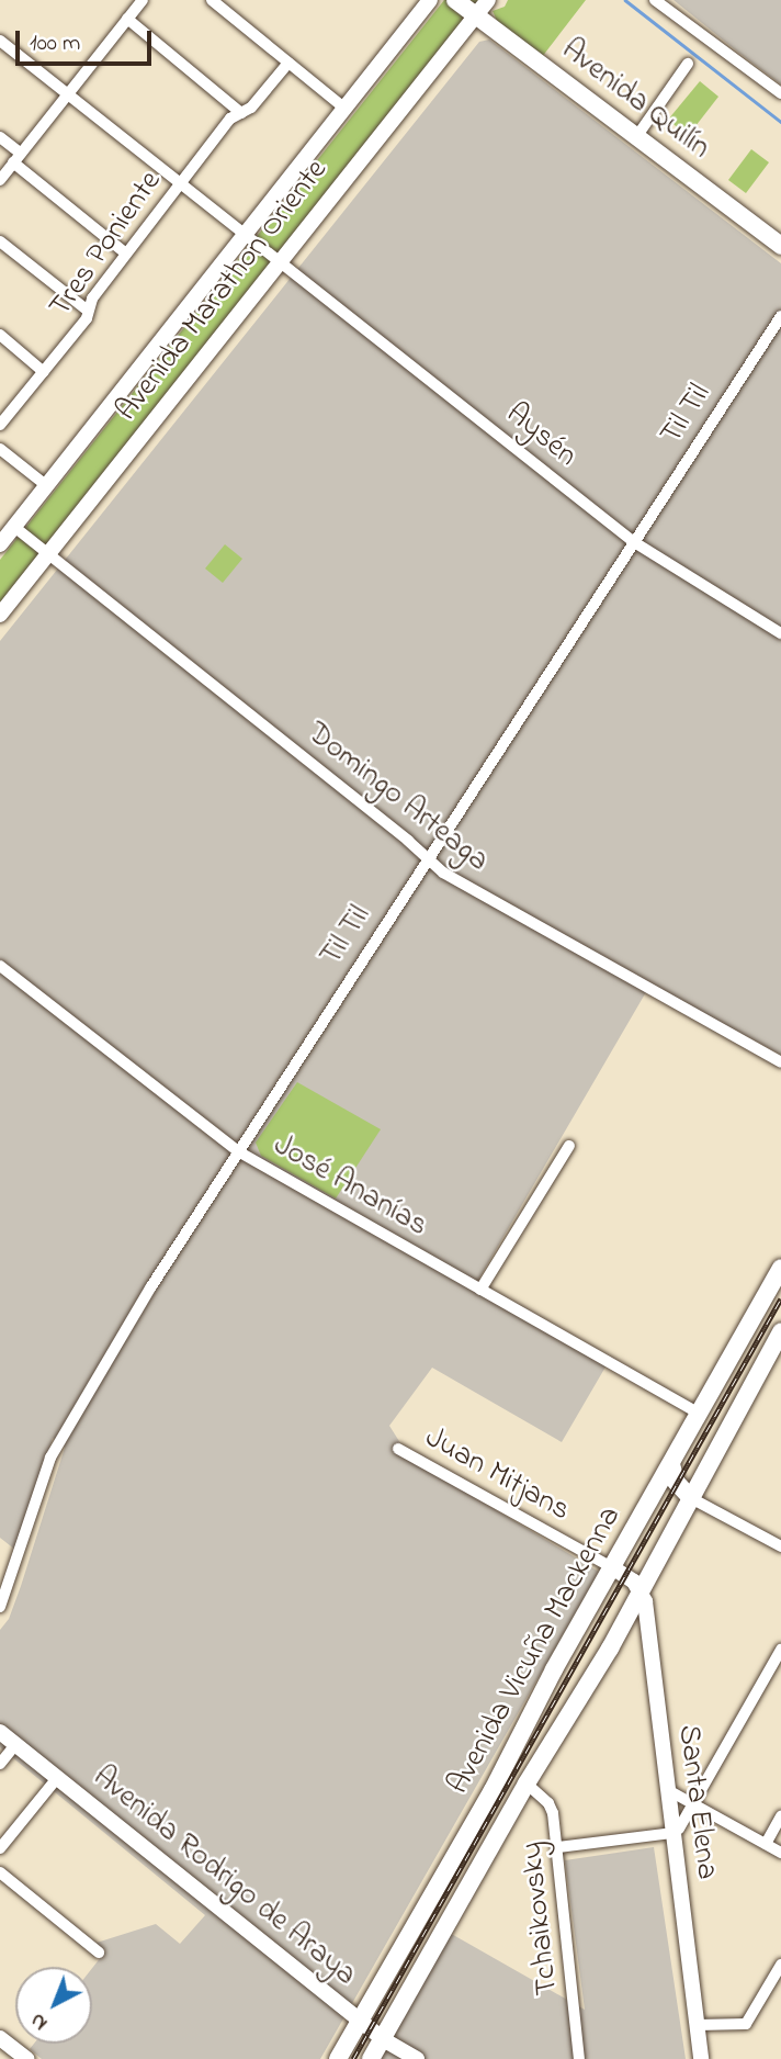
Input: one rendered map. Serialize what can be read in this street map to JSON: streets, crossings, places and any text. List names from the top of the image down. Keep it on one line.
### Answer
{"streets":{"main road":["Avenida Quilín","Avenida Marathon Oriente","Avenida Vicuña Mackenna","Santa Elena","Avenida Rodrigo de Araya"],"street":["Tres Poniente","Til Til","Aysén","Domingo Arteaga","José Ananías","Juan Mitjans","Tchaikovsky"]},"crossings":[["Avenida Quilín","Avenida Marathon Oriente"],["Tres Poniente","Aysén"],["Avenida Marathon Oriente","Aysén"],["Avenida Marathon Oriente","Domingo Arteaga"],["Til Til","Aysén"],["Til Til","Domingo Arteaga"],["Til Til","José Ananías"],["José Ananías","Avenida Vicuña Mackenna"],["Juan Mitjans","Avenida Vicuña Mackenna"],["Avenida Vicuña Mackenna","Santa Elena"],["Avenida Vicuña Mackenna","Avenida Rodrigo de Araya"],["Avenida Vicuña Mackenna","Tchaikovsky"]],"scale_bar":"100 m","north":"bottom left"}
